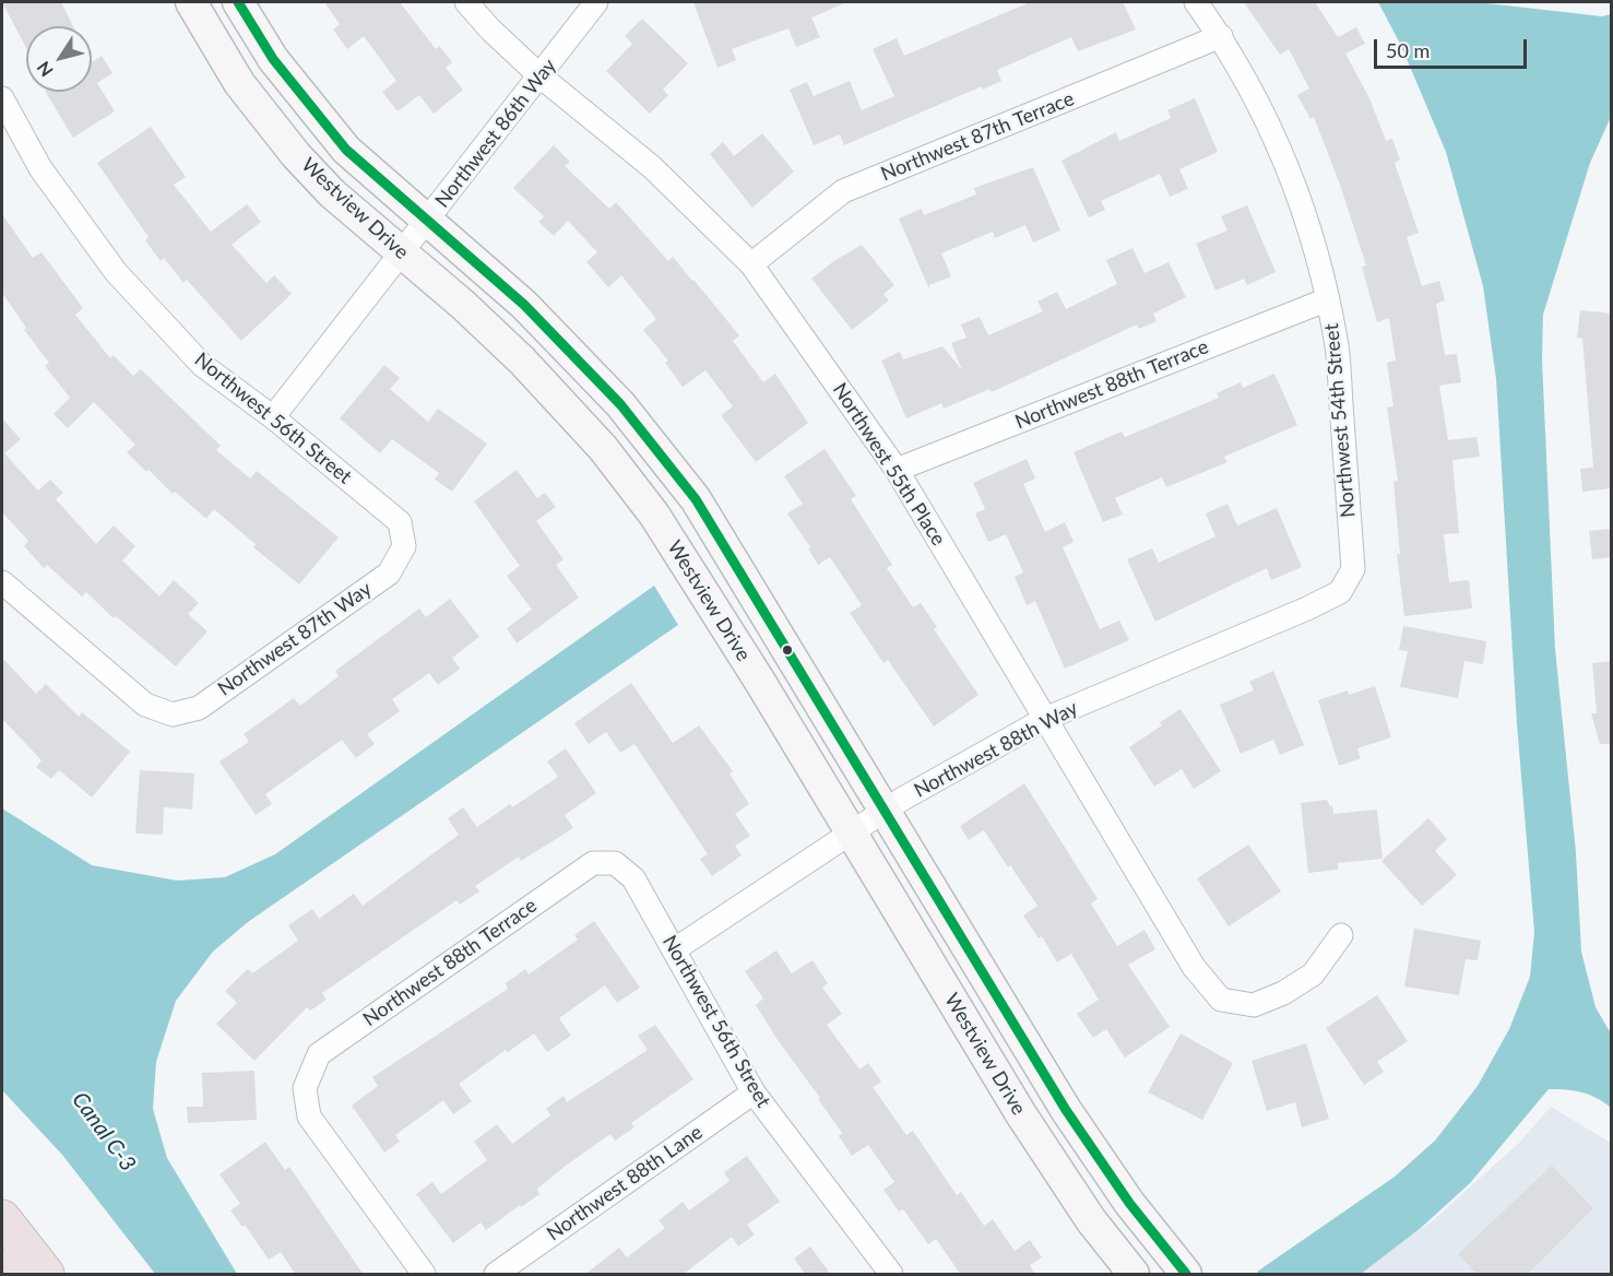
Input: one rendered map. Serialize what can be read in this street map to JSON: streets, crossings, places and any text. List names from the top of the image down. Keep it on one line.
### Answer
{"streets":{"street":["Northwest 86th Way","Northwest 87th Terrace","Westview Drive","Northwest 88th Terrace","Northwest 56th Street","Northwest 54th Street","Northwest 55th Place","Northwest 87th Way","Northwest 88th Way","Northwest 88th Lane"]},"crossings":[["Northwest 86th Way","Westview Drive"],["Northwest 86th Way","Northwest 56th Street"],["Northwest 86th Way","Northwest 55th Place"],["Northwest 87th Terrace","Northwest 54th Street"],["Northwest 87th Terrace","Northwest 55th Place"],["Westview Drive","Northwest 88th Way"],["Northwest 88th Terrace","Northwest 56th Street"],["Northwest 88th Terrace","Northwest 54th Street"],["Northwest 88th Terrace","Northwest 55th Place"],["Northwest 56th Street","Northwest 87th Way"],["Northwest 56th Street","Northwest 88th Way"],["Northwest 56th Street","Northwest 88th Lane"],["Northwest 54th Street","Northwest 88th Way"],["Northwest 55th Place","Northwest 88th Way"]],"water":["Canal C-3"],"scale_bar":"50 m","north":"bottom left"}
